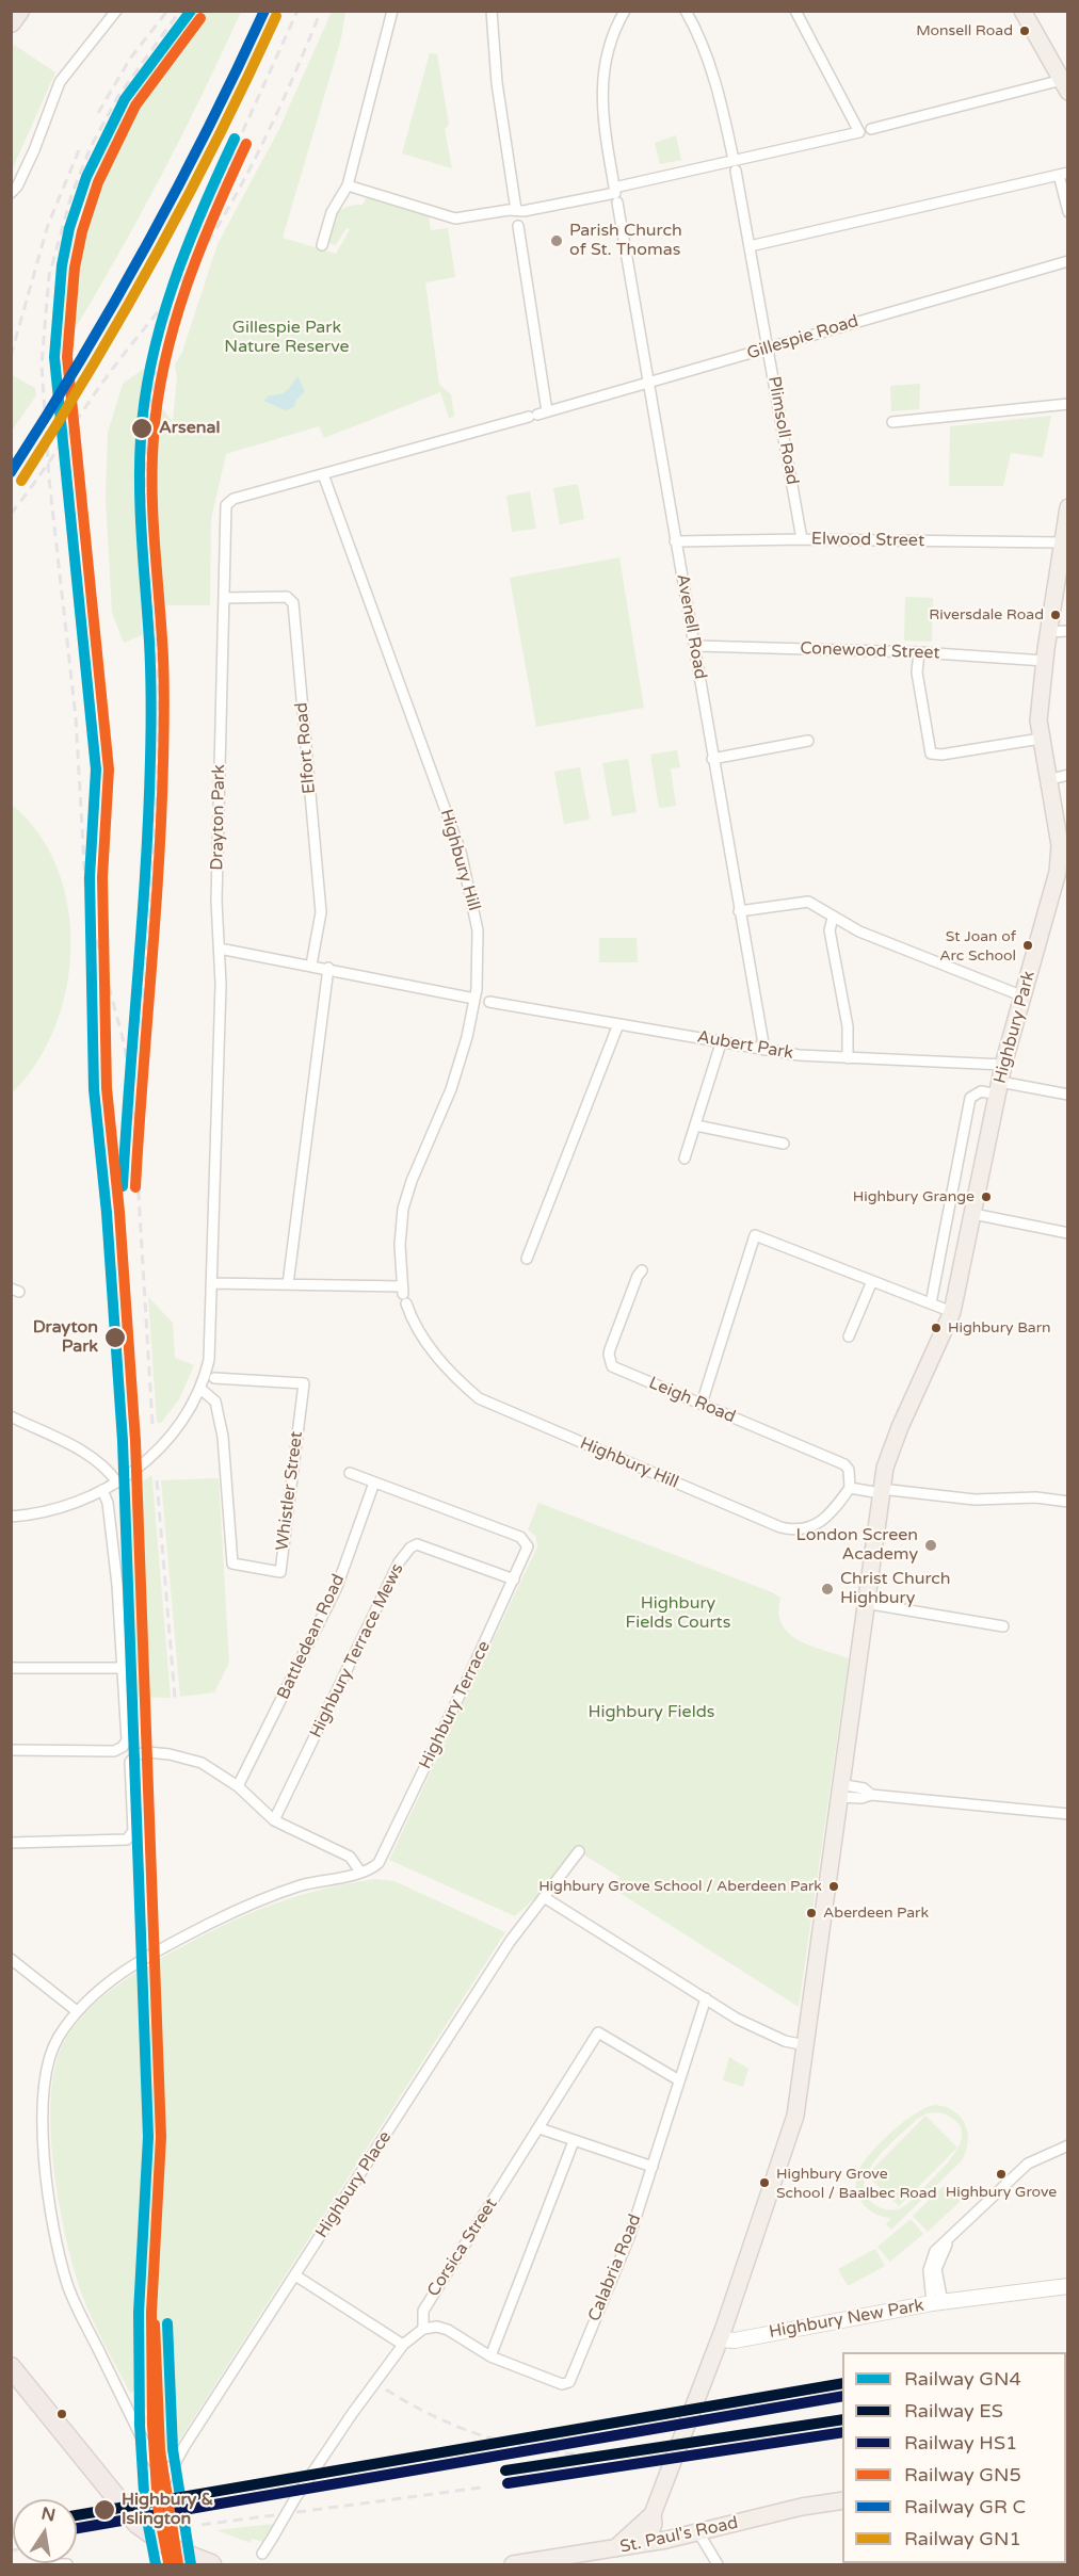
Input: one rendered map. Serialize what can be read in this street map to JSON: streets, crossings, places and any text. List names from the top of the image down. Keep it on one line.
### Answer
{"streets":{"main road":["Highbury Park","St. Paul's Road"],"street":["Gillespie Road","Plimsoll Road","Elwood Street","Avenell Road","Conewood Street","Elfort Road","Drayton Park","Highbury Hill","Aubert Park","Leigh Road","Whistler Street","Battledean Road","Highbury Terrace Mews","Highbury Terrace","Highbury Place","Corsica Street","Calabria Road","Highbury New Park"]},"crossings":[["Gillespie Road","Plimsoll Road"],["Gillespie Road","Avenell Road"],["Gillespie Road","Drayton Park"],["Gillespie Road","Highbury Hill"],["Plimsoll Road","Elwood Street"],["Elwood Street","Avenell Road"],["Elwood Street","Highbury Park"],["Avenell Road","Conewood Street"],["Avenell Road","Aubert Park"],["Conewood Street","Highbury Park"],["Elfort Road","Drayton Park"],["Drayton Park","Whistler Street"],["Highbury Hill","Leigh Road"],["Highbury Park","Aubert Park"],["Battledean Road","Highbury Terrace"],["Highbury Terrace Mews","Highbury Terrace"],["Corsica Street","Calabria Road"]],"parks":["Gillespie Park Nature Reserve","Highbury Fields Courts","Highbury Fields"],"places":["Monsell Road","Parish Church of St. Thomas","Arsenal","Riversdale Road","St Joan of Arc School","Highbury Grange","Highbury Barn","Drayton Park","London Screen Academy","Christ Church Highbury","Highbury Grove School / Aberdeen Park","Aberdeen Park","Highbury Grove","Highbury Grove School / Baalbec Road","Highbury & Islington"],"lines":["rail line GN4","rail line GN1","rail line GN5","rail line ES","rail line HS1"],"legend":["Railway GN4","Railway ES","Railway HS1","Railway GN5","Railway GR C","Railway GN1"],"north":"top"}
